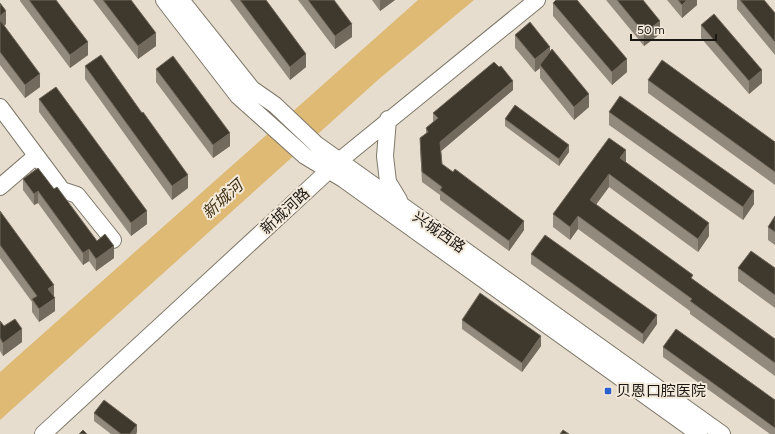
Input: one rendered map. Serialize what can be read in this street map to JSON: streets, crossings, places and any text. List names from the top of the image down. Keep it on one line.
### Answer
{"streets":{"street":["新城河路","兴城西路"]},"crossings":[["新城河路","兴城西路"]],"water":["新城河"],"places":{"transit":["贝恩口腔医院"]},"scale_bar":"50 m"}
